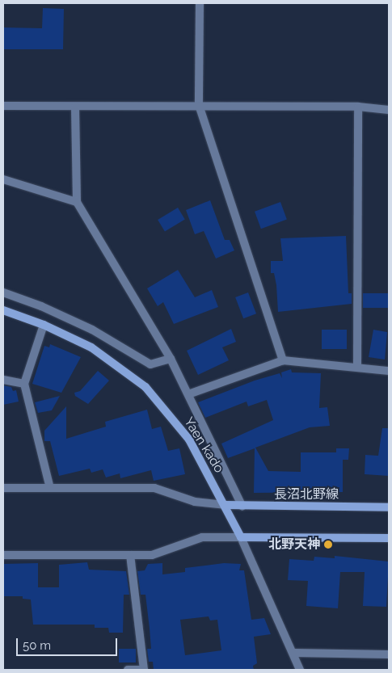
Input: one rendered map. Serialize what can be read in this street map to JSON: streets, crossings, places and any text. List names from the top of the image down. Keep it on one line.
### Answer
{"streets":{"main road":["Yaen kado","長沼北野線"]},"crossings":[["Yaen kado","長沼北野線"]],"places":["北野天神"],"scale_bar":"50 m"}
